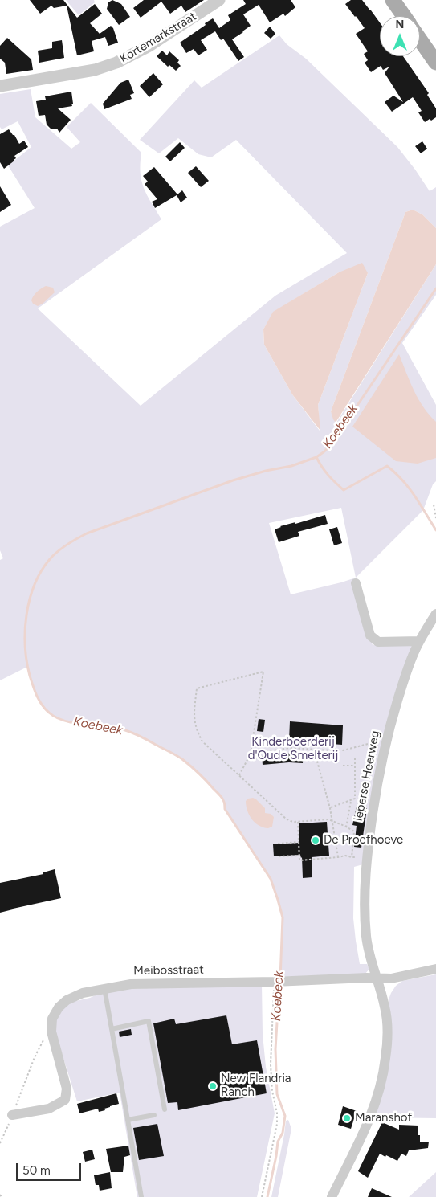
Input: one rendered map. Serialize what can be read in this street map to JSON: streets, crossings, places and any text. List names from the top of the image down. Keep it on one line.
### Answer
{"streets":{"street":["Kortemarkstraat","Ieperse Heerweg","Meibosstraat"]},"crossings":[["Ieperse Heerweg","Meibosstraat"]],"water":["Koebeek"],"parks":["Kinderboerderij d'Oude Smelterij"],"places":["De Proefhoeve","New Flandria Ranch","Maranshof"],"scale_bar":"50 m","north":"top"}
